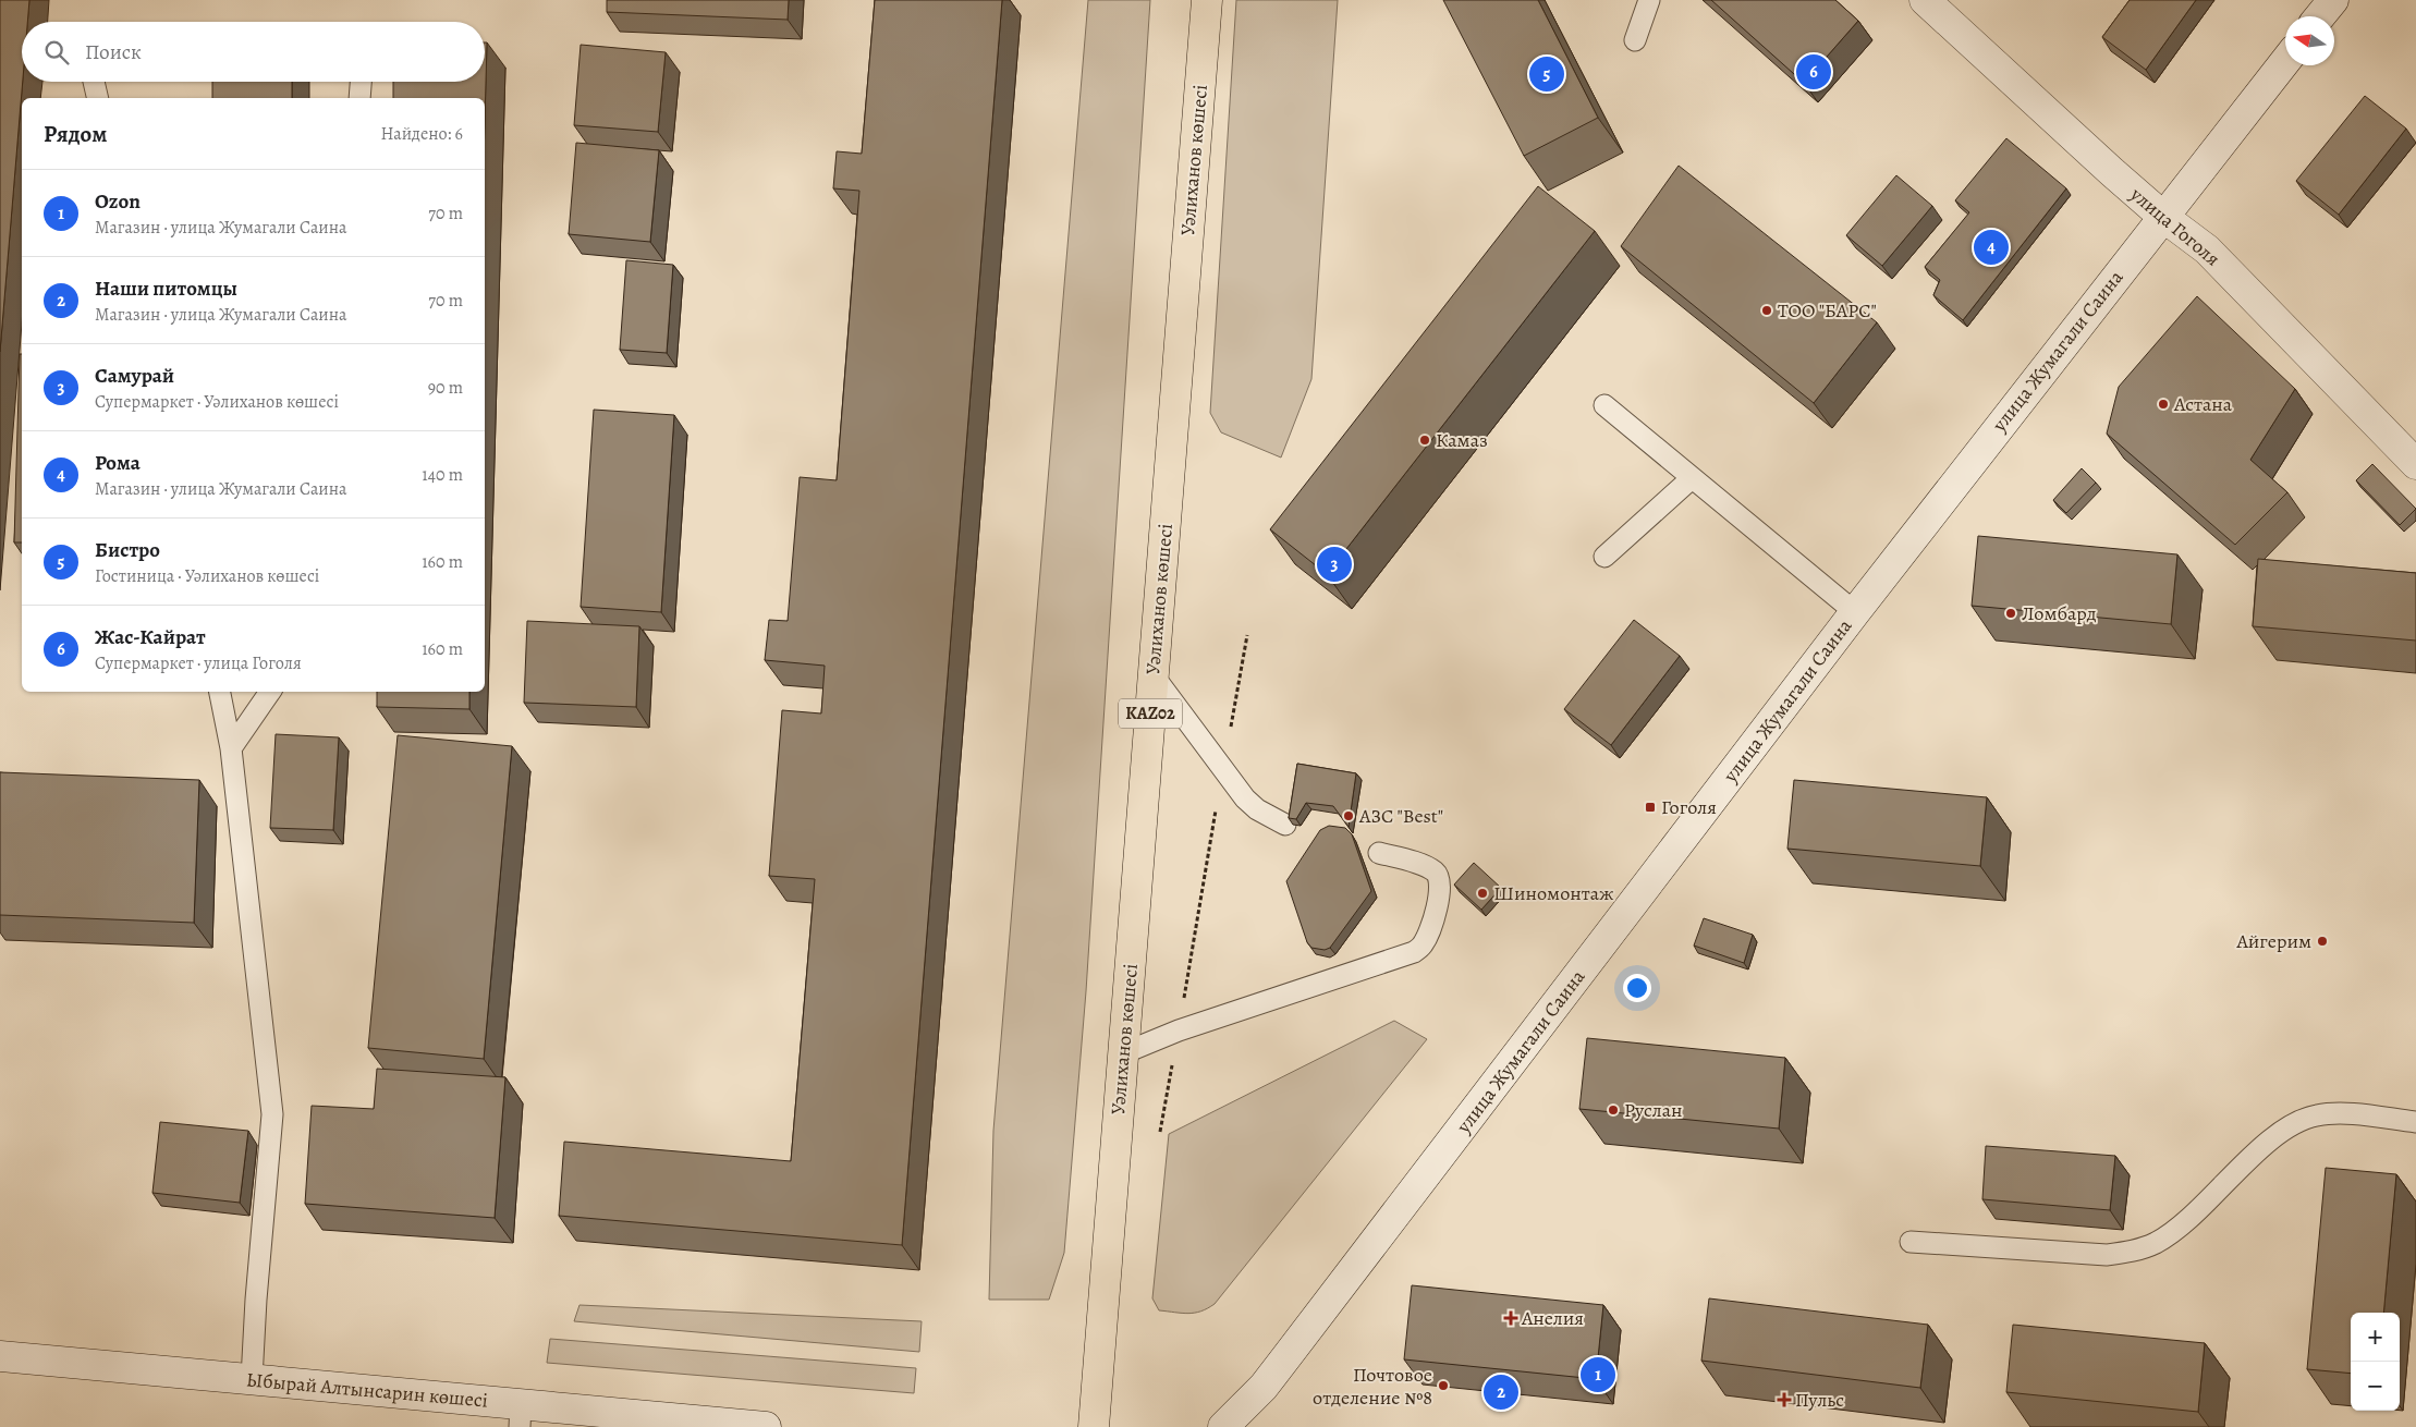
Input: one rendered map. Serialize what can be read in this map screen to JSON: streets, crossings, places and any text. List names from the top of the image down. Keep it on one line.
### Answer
{"streets":{"highway":["Уәлиханов көшесі","KАZ02"],"street":["улица Гоголя","улица Жумагали Саина","Ыбырай Алтынсарин көшесі"]},"crossings":[["улица Гоголя","улица Жумагали Саина"]],"places":{"other":["ТОО \"БАРС\"","Астана","Камаз","Ломбард","АЗС \"Best\"","Шиномонтаж","Айгерим","Руслан","Почтовое отделение №8"],"transit":["Гоголя"],"health":["Анелия","Пульс"]},"north":"left","page":{"search":"Поиск","pins":["6","5","4","3","1","2"],"heading":["Рядом","Найдено: 6"],"list":[{"mark":"1","name":"Ozon","note":"Магазин · улица Жумагали Саина","value":"70 m"},{"mark":"2","name":"Наши питомцы","note":"Магазин · улица Жумагали Саина","value":"70 m"},{"mark":"3","name":"Самурай","note":"Супермаркет · Уәлиханов көшесі","value":"90 m"},{"mark":"4","name":"Рома","note":"Магазин · улица Жумагали Саина","value":"140 m"},{"mark":"5","name":"Бистро","note":"Гостиница · Уәлиханов көшесі","value":"160 m"},{"mark":"6","name":"Жас-Кайрат","note":"Супермаркет · улица Гоголя","value":"160 m"}],"map_buttons":["+","−"]}}
